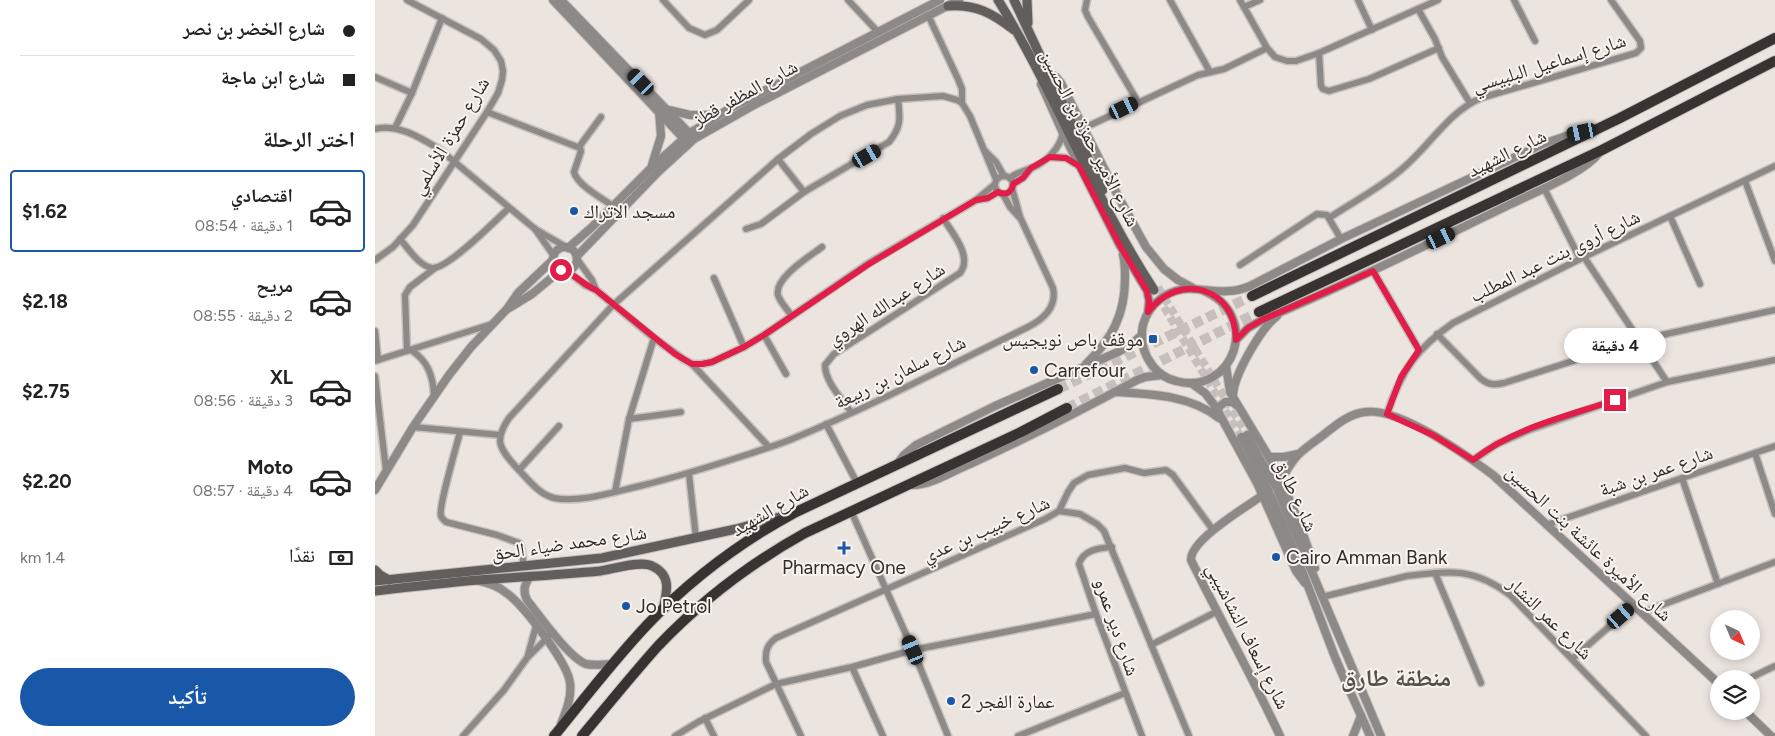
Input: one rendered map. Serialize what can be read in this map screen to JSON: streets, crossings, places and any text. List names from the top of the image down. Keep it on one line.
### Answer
{"streets":{"highway":["شارع الشهيد"],"main road":["شارع الأمير حمزة بن الحسين","شارع محمد ضياء الحق"],"street":["شارع إسماعيل البلبيسي","شارع المظفر قطز","شارع حمزة الأسلمي","شارع أروى بنت عبد المطلب","شارع عبدالله الهروي","شارع سلمان بن ربيعة","شارع عمر بن شبة","شارع طارق","شارع خبيب بن عدي","شارع الأميرة عائشة بنت الحسين","شارع عمر النشار","شارع دير عمرو","شارع إسعاف النشاشيبي"]},"crossings":[["شارع المظفر قطز","شارع سلمان بن ربيعة"],["شارع الشهيد","شارع محمد ضياء الحق"],["شارع أروى بنت عبد المطلب","شارع الأميرة عائشة بنت الحسين"],["شارع عبدالله الهروي","شارع سلمان بن ربيعة"],["شارع عمر بن شبة","شارع الأميرة عائشة بنت الحسين"],["شارع طارق","شارع عمر النشار"],["شارع خبيب بن عدي","شارع دير عمرو"]],"districts":["منطقة طارق"],"places":{"other":["مسجد الاتراك","Carrefour","Cairo Amman Bank","Jo Petrol","عمارة الفجر 2"],"transit":["موقف باص نويجيس"],"health":["Pharmacy One"]},"north":"bottom right","page":{"banner":["شارع الخضر بن نصر","شارع ابن ماجة"],"heading":"اختر الرحلة","list":[{"name":"اقتصادي","note":"1 دقيقة · 08:54","value":"$1.62"},{"name":"مريح","note":"2 دقيقة · 08:55","value":"$2.18"},{"name":"XL","note":"3 دقيقة · 08:56","value":"$2.75"},{"name":"Moto","note":"4 دقيقة · 08:57","value":"$2.20"}],"bubble":"4 دقيقة","pay":["نقدًا","1.4 km"],"buttons":"تأكيد"}}
